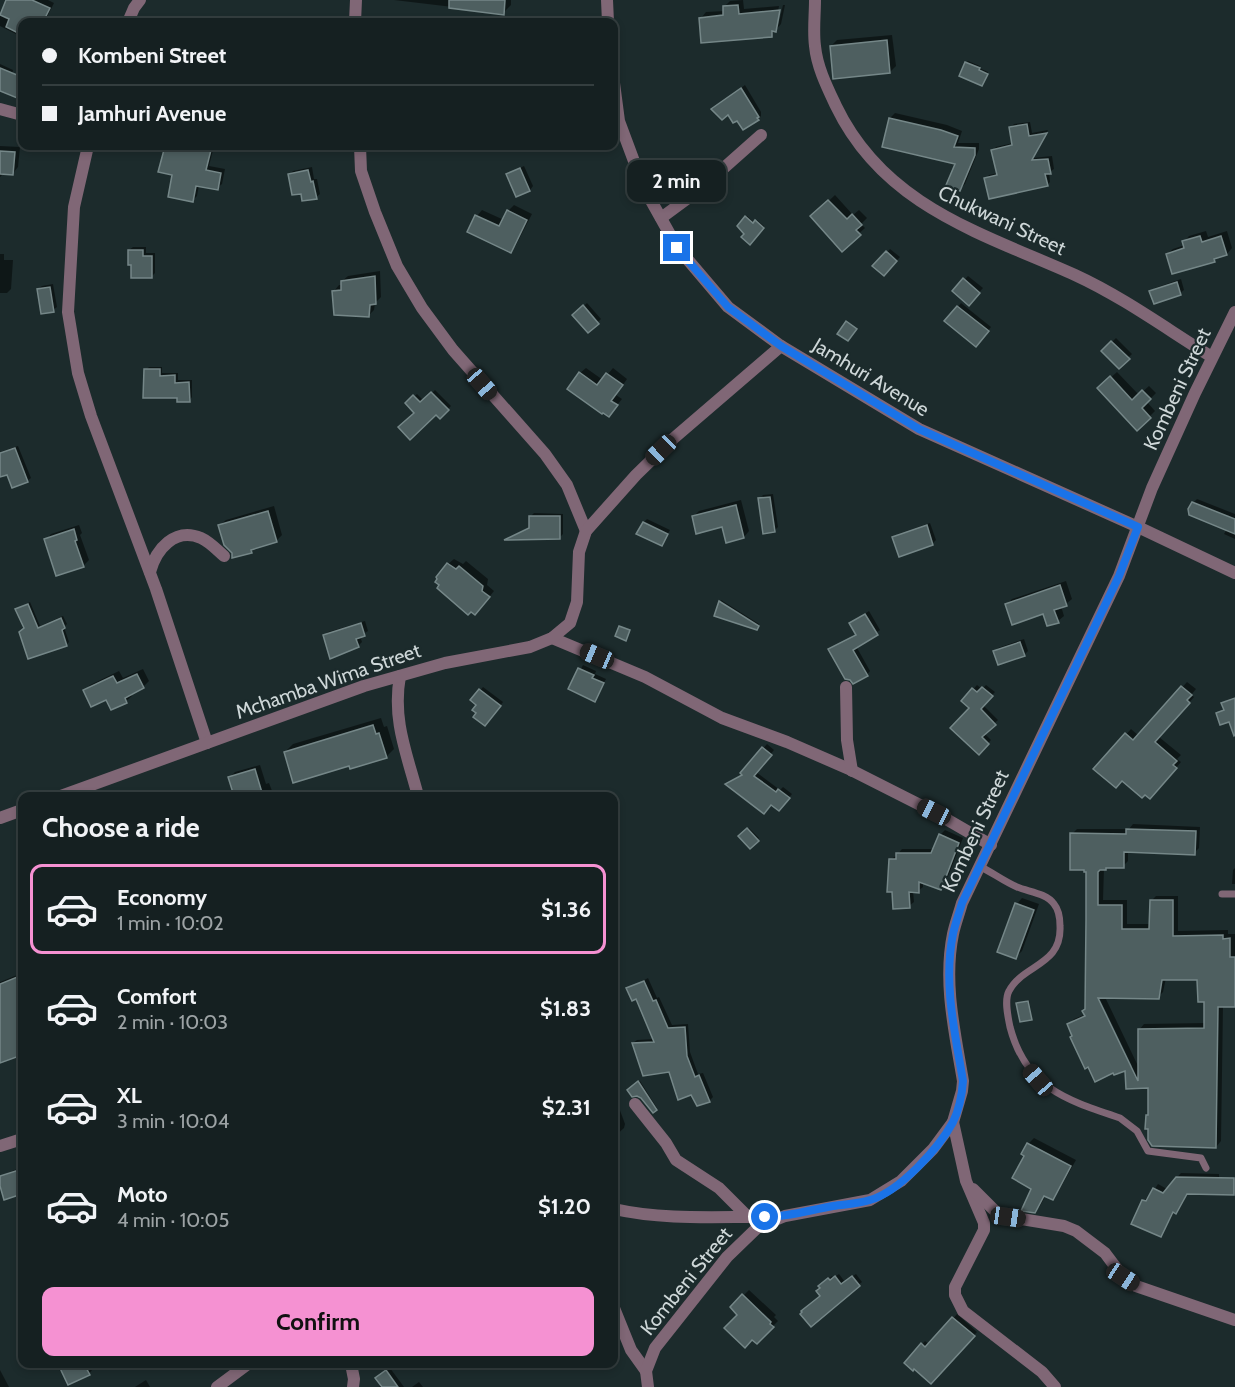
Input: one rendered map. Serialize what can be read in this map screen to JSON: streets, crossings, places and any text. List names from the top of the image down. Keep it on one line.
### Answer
{"streets":{"street":["Chukwani Street","Jamhuri Avenue","Kombeni Street","Mchamba Wima Street"]},"crossings":[["Chukwani Street","Kombeni Street"],["Jamhuri Avenue","Kombeni Street"],["Jamhuri Avenue","Mchamba Wima Street"]],"page":{"banner":["Kombeni Street","Jamhuri Avenue"],"bubble":"2 min","heading":"Choose a ride","list":[{"name":"Economy","note":"1 min · 10:02","value":"$1.36"},{"name":"Comfort","note":"2 min · 10:03","value":"$1.83"},{"name":"XL","note":"3 min · 10:04","value":"$2.31"},{"name":"Moto","note":"4 min · 10:05","value":"$1.20"}],"buttons":"Confirm"}}
